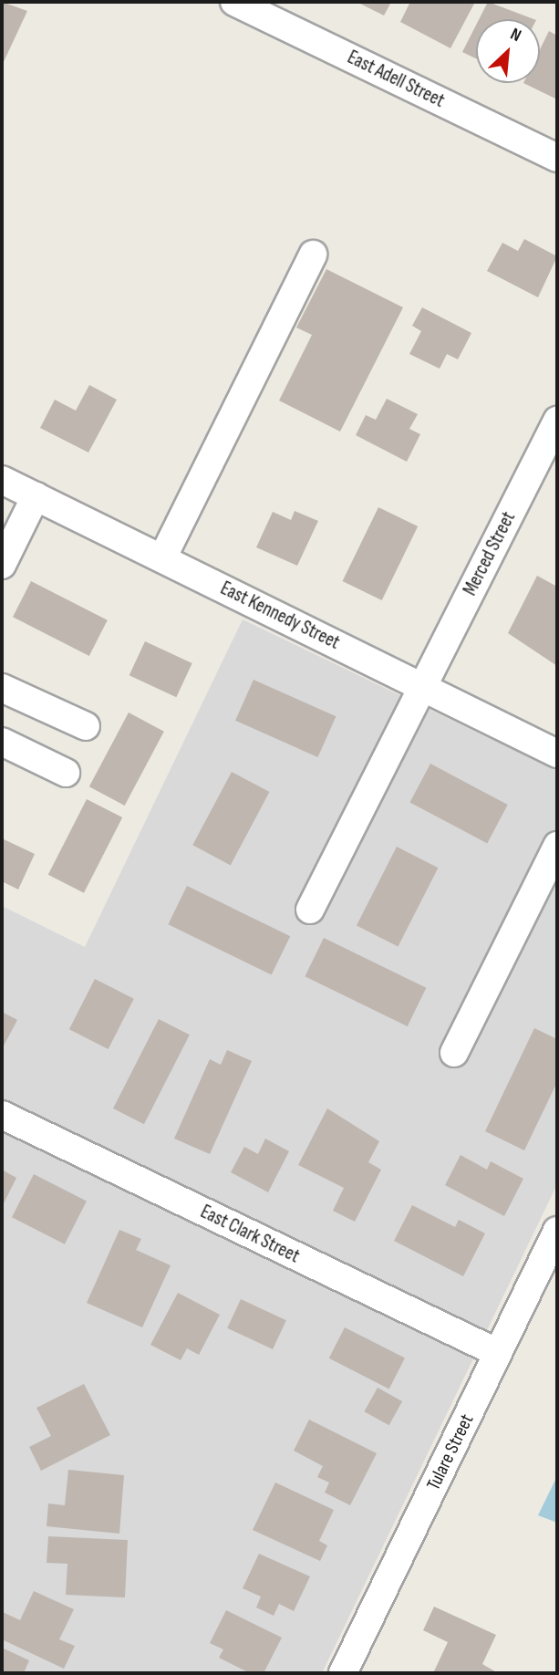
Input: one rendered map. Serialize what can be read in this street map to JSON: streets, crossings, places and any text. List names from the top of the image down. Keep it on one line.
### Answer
{"streets":{"street":["East Adell Street","Merced Street","East Kennedy Street","East Clark Street","Tulare Street"]},"crossings":[["Merced Street","East Kennedy Street"],["East Clark Street","Tulare Street"]],"north":"top right"}
